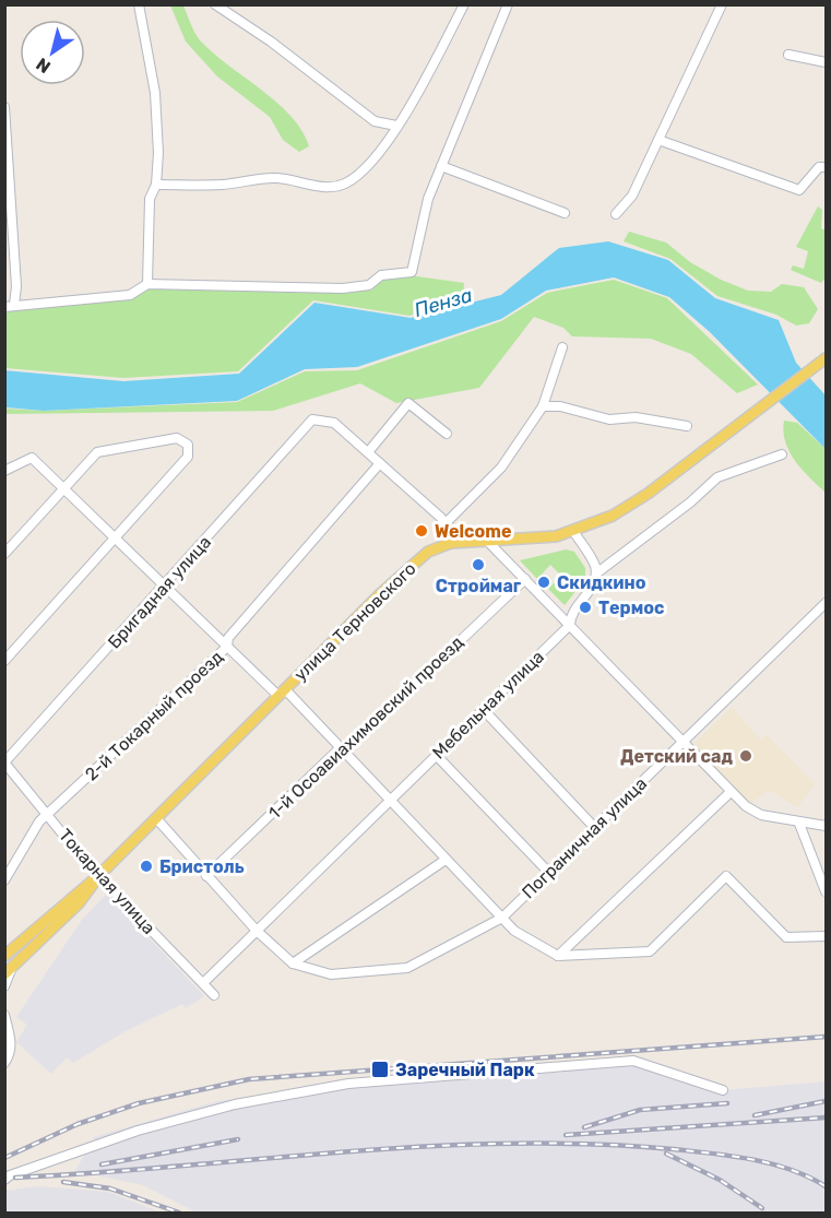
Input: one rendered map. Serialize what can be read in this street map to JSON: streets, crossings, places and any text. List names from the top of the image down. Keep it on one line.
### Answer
{"streets":{"main road":["улица Терновского"],"street":["Бригадная улица","Мебельная улица","2-й Токарный проезд","1-й Осоавиахимовский проезд","Пограничная улица","Токарная улица"]},"crossings":[["Бригадная улица","Токарная улица"],["улица Терновского","Токарная улица"],["Мебельная улица","Токарная улица"],["2-й Токарный проезд","Токарная улица"]],"water":["Пенза"],"places":{"other":["Welcome","Строймаг","Скидкино","Термос","Детский сад","Бристоль"],"transit":["Заречный Парк"]},"north":"bottom left"}
